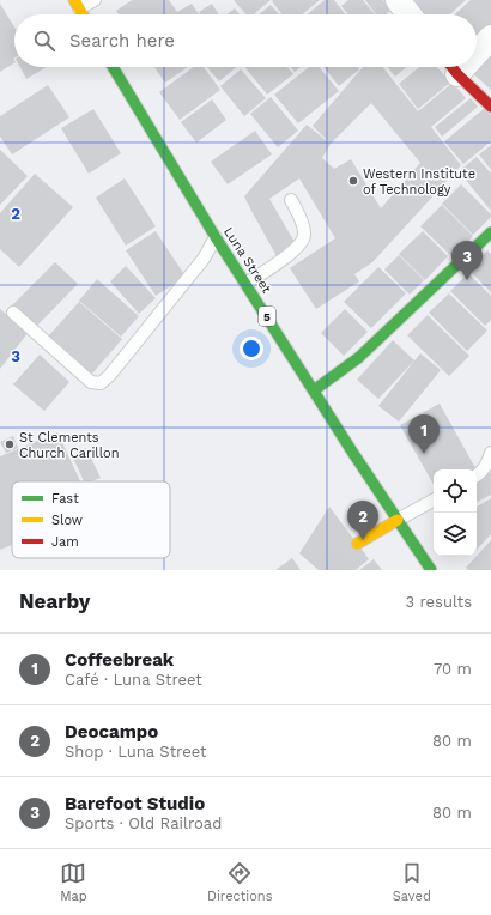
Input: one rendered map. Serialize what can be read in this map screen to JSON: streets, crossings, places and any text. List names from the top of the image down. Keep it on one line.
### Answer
{"streets":{"main road":["Luna Street","5"]},"places":["Western Institute of Technology","St Clements Church Carillon"],"legend":["Fast","Slow","Jam"],"page":{"search":"Search here","pins":["3","1","2"],"heading":["Nearby","3 results"],"list":[{"mark":"1","name":"Coffeebreak","note":"Café · Luna Street","value":"70 m"},{"mark":"2","name":"Deocampo","note":"Shop · Luna Street","value":"80 m"},{"mark":"3","name":"Barefoot Studio","note":"Sports · Old Railroad","value":"80 m"}],"nav":["Map","Directions","Saved"]},"grid":{"rows":["2","3"]}}
